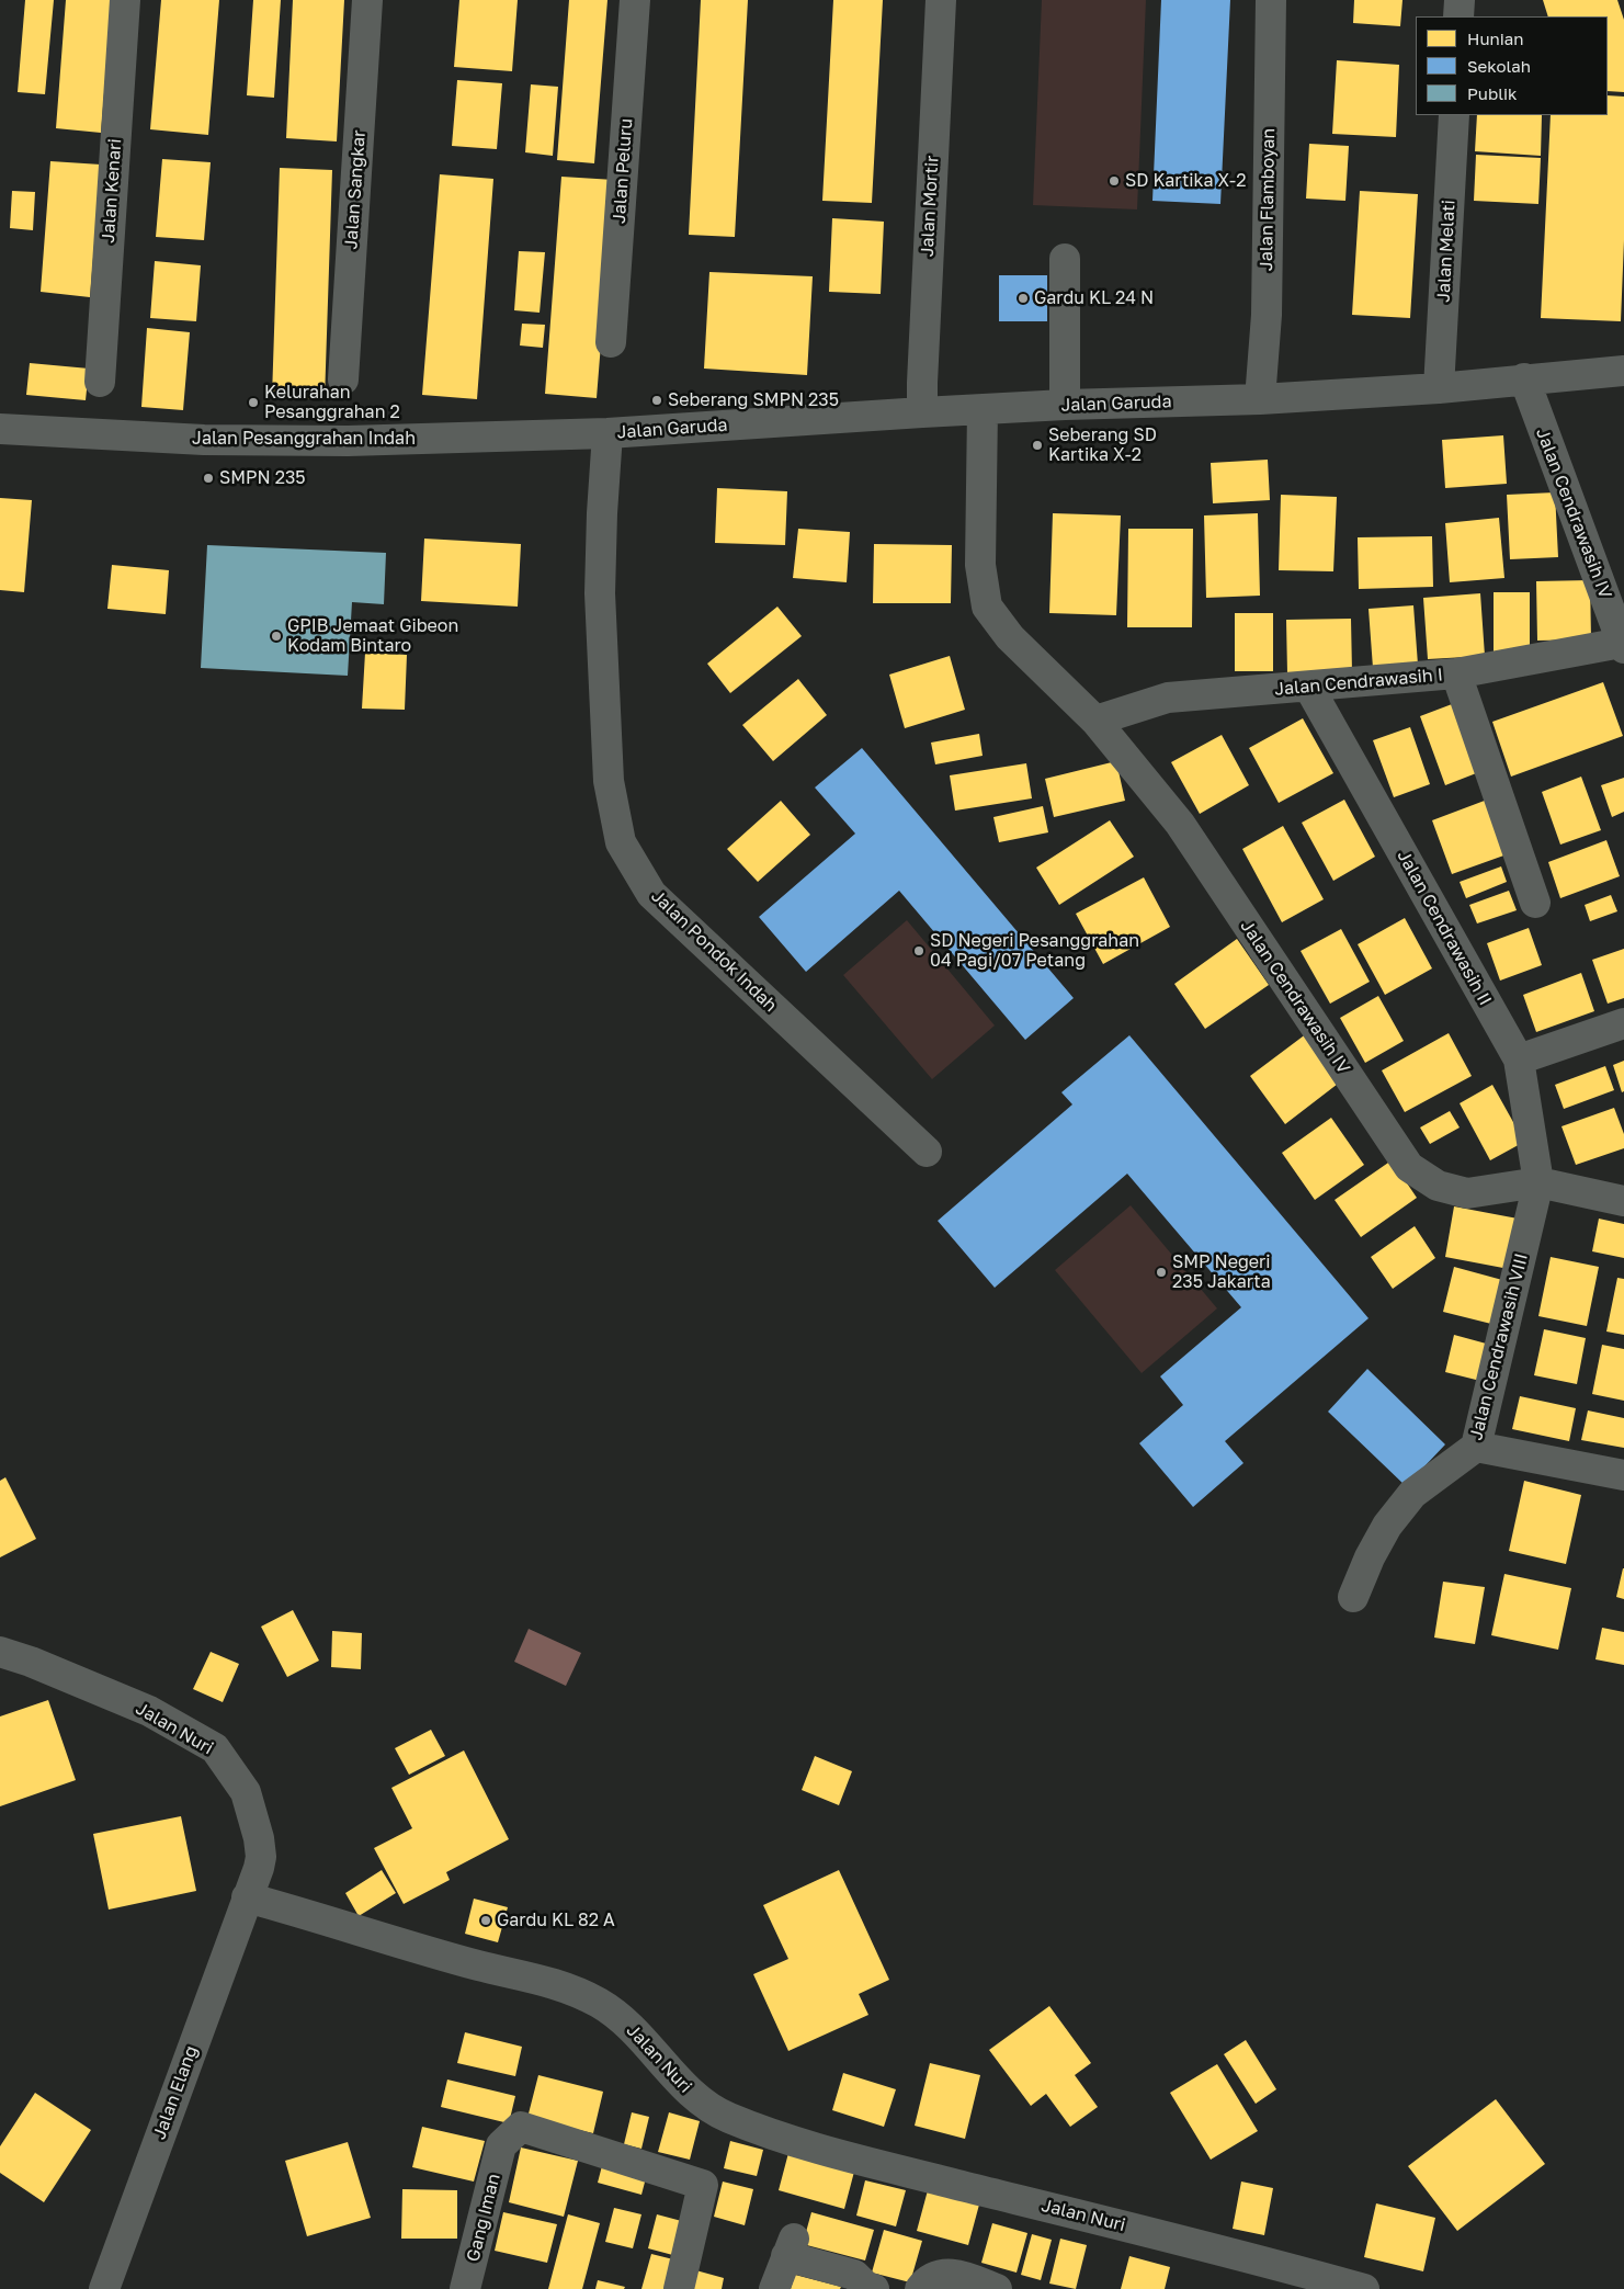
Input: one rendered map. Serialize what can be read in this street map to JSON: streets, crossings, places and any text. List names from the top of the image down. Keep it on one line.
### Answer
{"streets":{"street":["Jalan Peluru","Jalan Sangkar","Jalan Kenari","Jalan Flamboyan","Jalan Mortir","Jalan Melati","Jalan Garuda","Jalan Pesanggrahan Indah","Jalan Cendrawasih IV","Jalan Cendrawasih I","Jalan Cendrawasih II","Jalan Pondok Indah","Jalan Cendrawasih VIII","Jalan Nuri","Jalan Elang","Gang Iman"]},"crossings":[["Jalan Flamboyan","Jalan Garuda"],["Jalan Mortir","Jalan Garuda"],["Jalan Melati","Jalan Garuda"],["Jalan Garuda","Jalan Pesanggrahan Indah"],["Jalan Garuda","Jalan Cendrawasih IV"],["Jalan Garuda","Jalan Pondok Indah"],["Jalan Pesanggrahan Indah","Jalan Pondok Indah"],["Jalan Cendrawasih IV","Jalan Cendrawasih I"],["Jalan Cendrawasih IV","Jalan Cendrawasih II"],["Jalan Cendrawasih IV","Jalan Cendrawasih VIII"],["Jalan Cendrawasih I","Jalan Cendrawasih II"],["Jalan Cendrawasih II","Jalan Cendrawasih VIII"],["Jalan Nuri","Jalan Elang"]],"places":["SD Kartika X-2","Gardu KL 24 N","Seberang SMPN 235","Kelurahan Pesanggrahan 2","Seberang SD Kartika X-2","SMPN 235","GPIB Jemaat Gibeon Kodam Bintaro","SD Negeri Pesanggrahan 04 Pagi/07 Petang","SMP Negeri 235 Jakarta","Gardu KL 82 A"],"legend":["Hunian","Sekolah","Publik"]}
